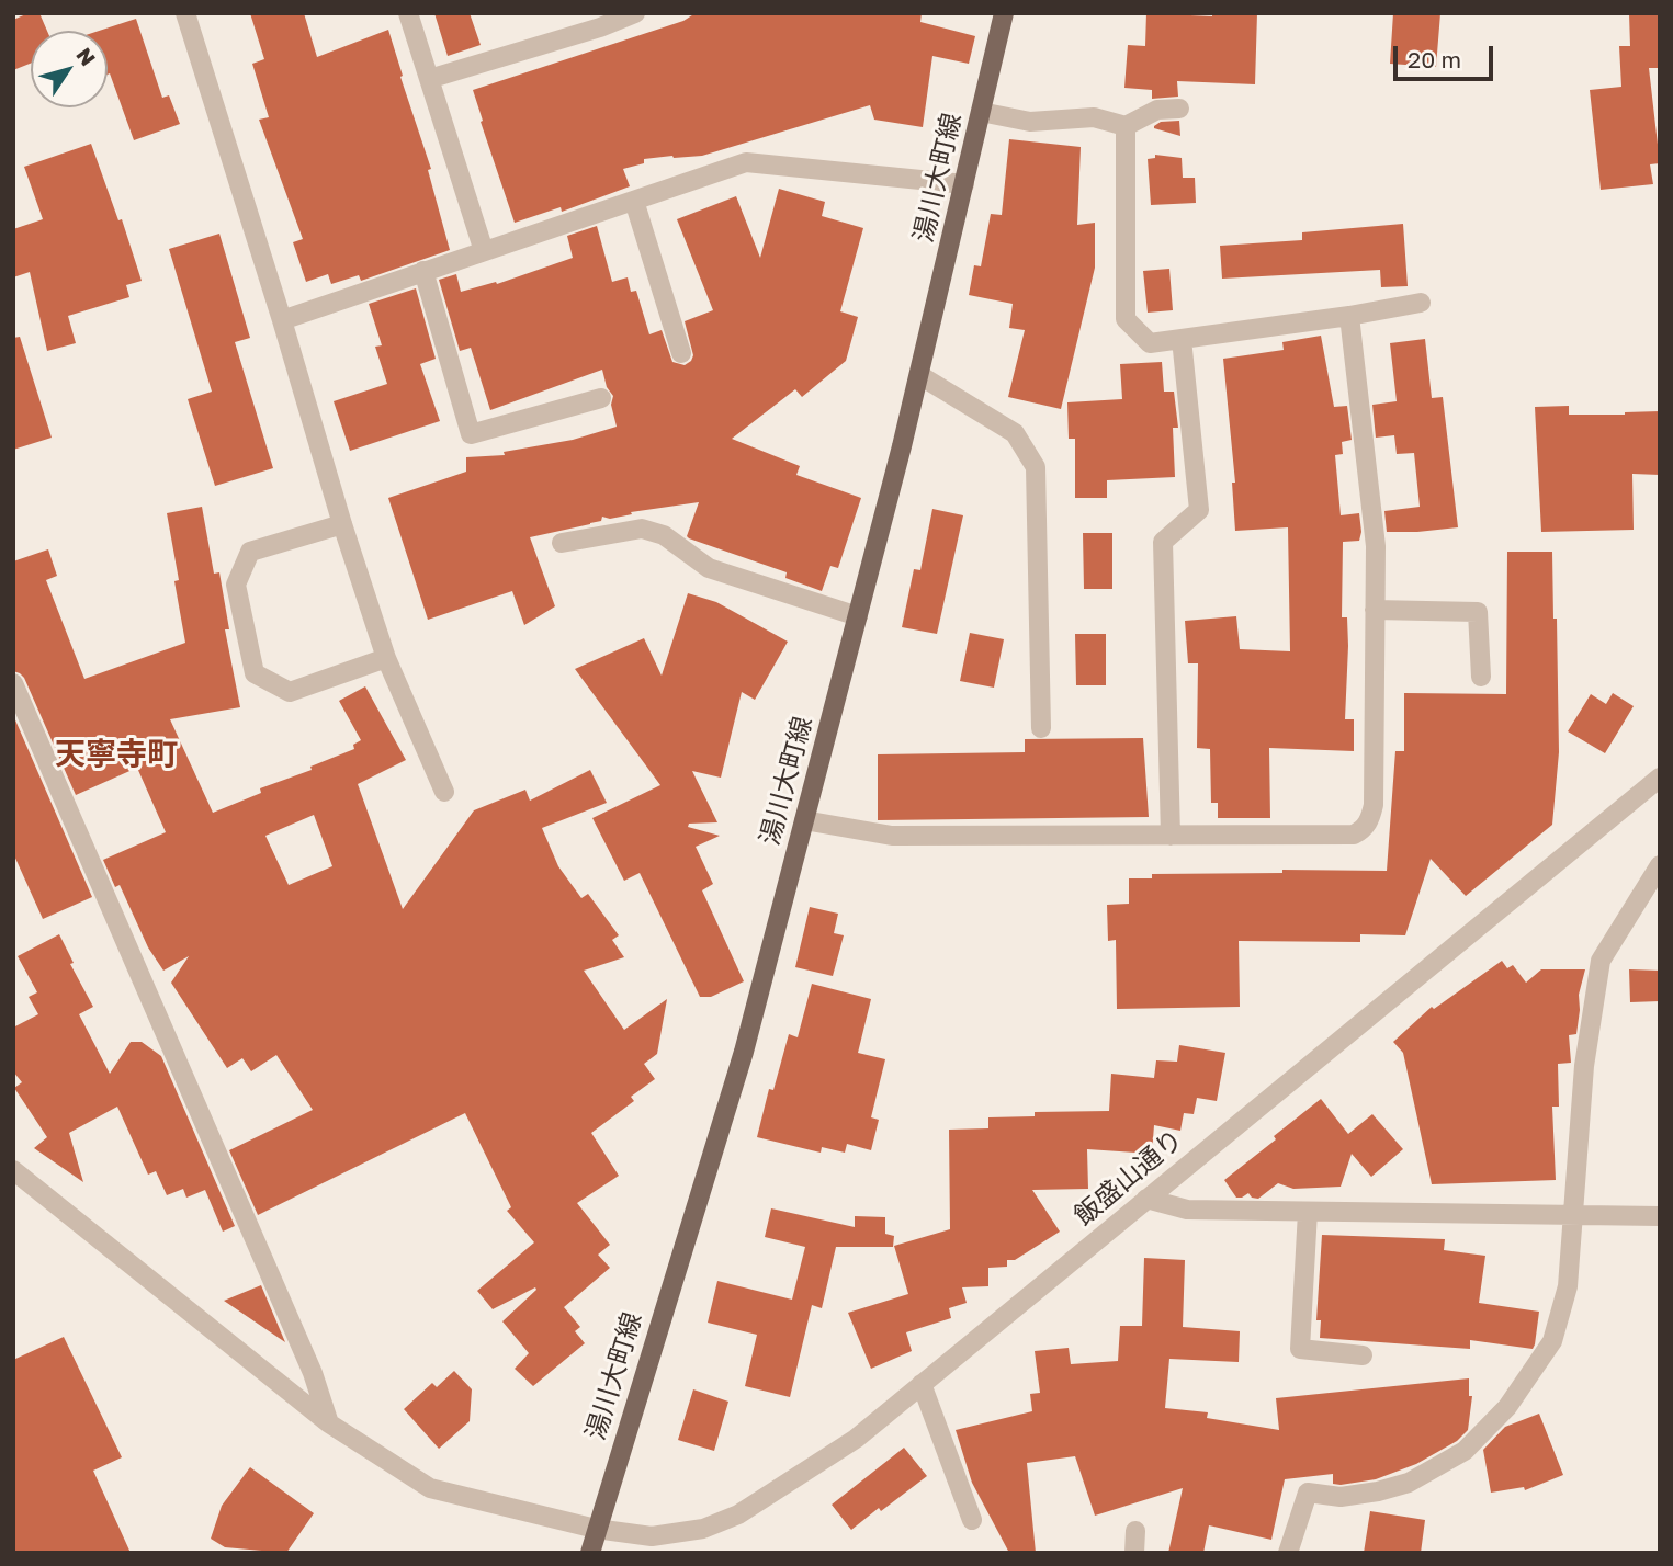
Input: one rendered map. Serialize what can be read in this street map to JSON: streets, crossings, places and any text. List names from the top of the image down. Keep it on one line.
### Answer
{"streets":{"main road":["湯川大町線"],"street":["飯盛山通り"]},"crossings":[["湯川大町線","飯盛山通り"]],"districts":["天寧寺町"],"scale_bar":"20 m","north":"top right"}
